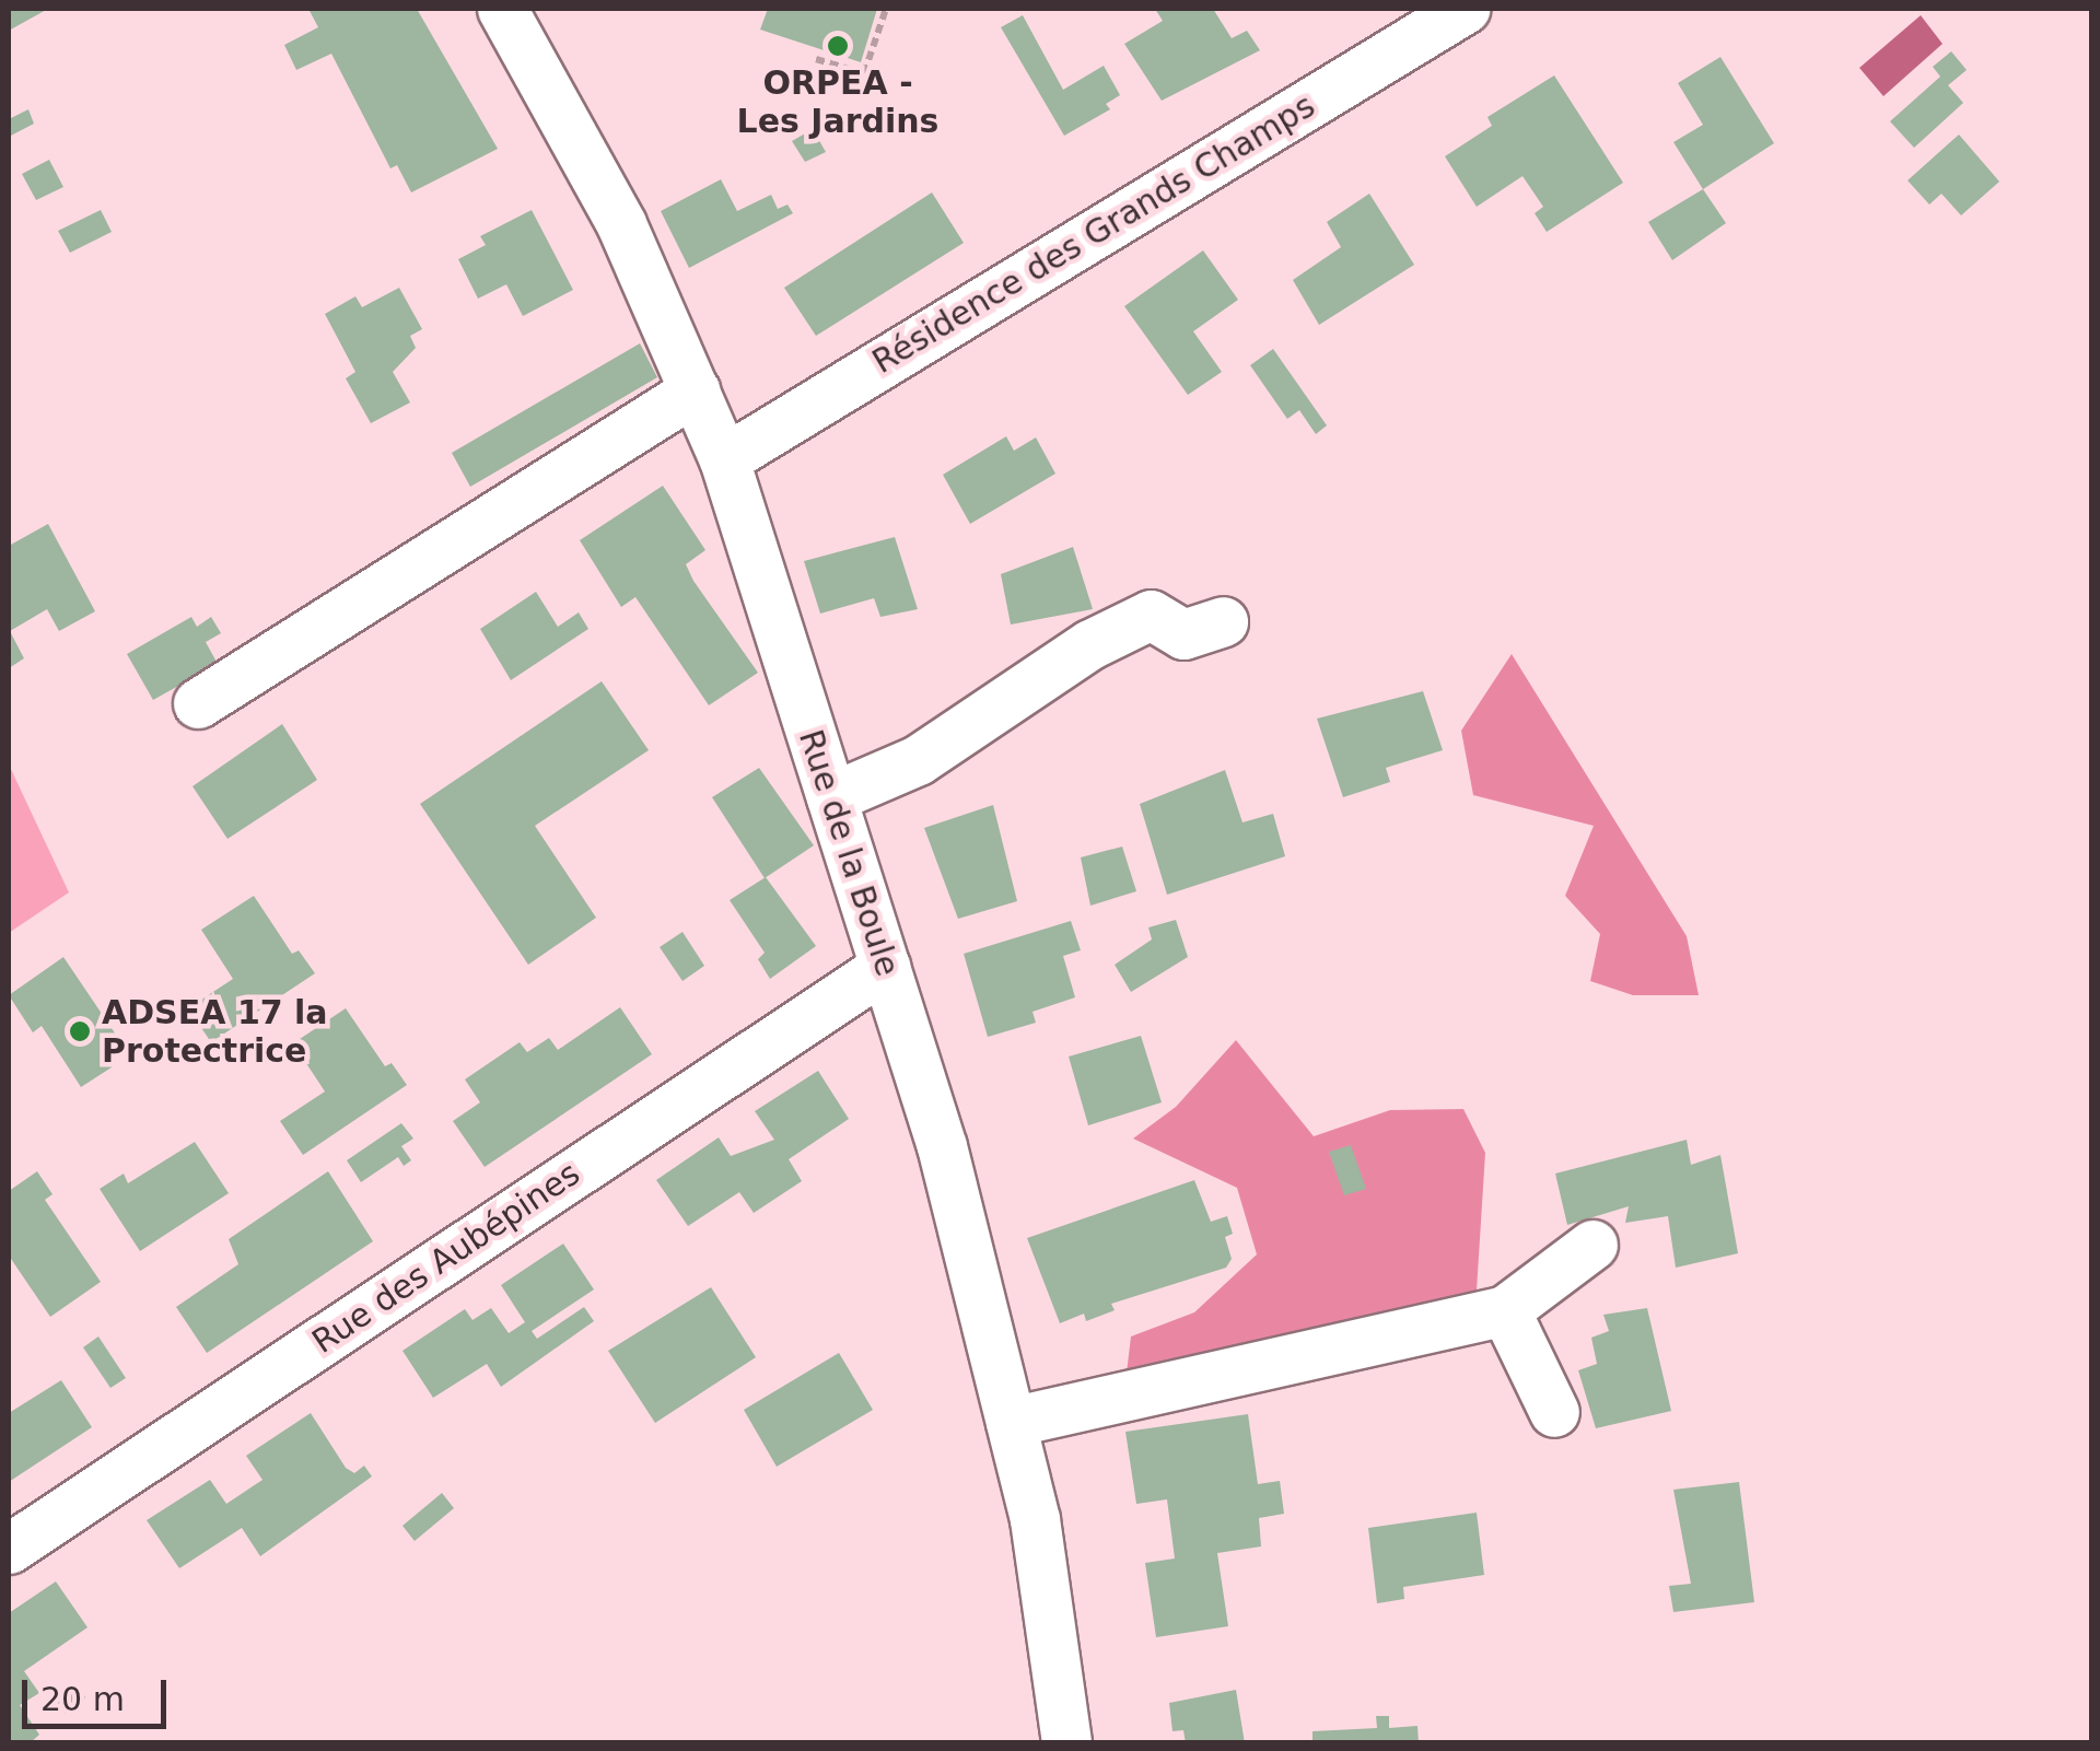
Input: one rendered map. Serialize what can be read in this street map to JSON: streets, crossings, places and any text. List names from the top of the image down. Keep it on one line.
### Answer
{"streets":{"street":["Résidence des Grands Champs","Rue de la Boule","Rue des Aubépines"]},"crossings":[["Résidence des Grands Champs","Rue de la Boule"],["Rue de la Boule","Rue des Aubépines"]],"places":["ORPEA - Les Jardins","ADSEA 17 la Protectrice"],"scale_bar":"20 m"}
